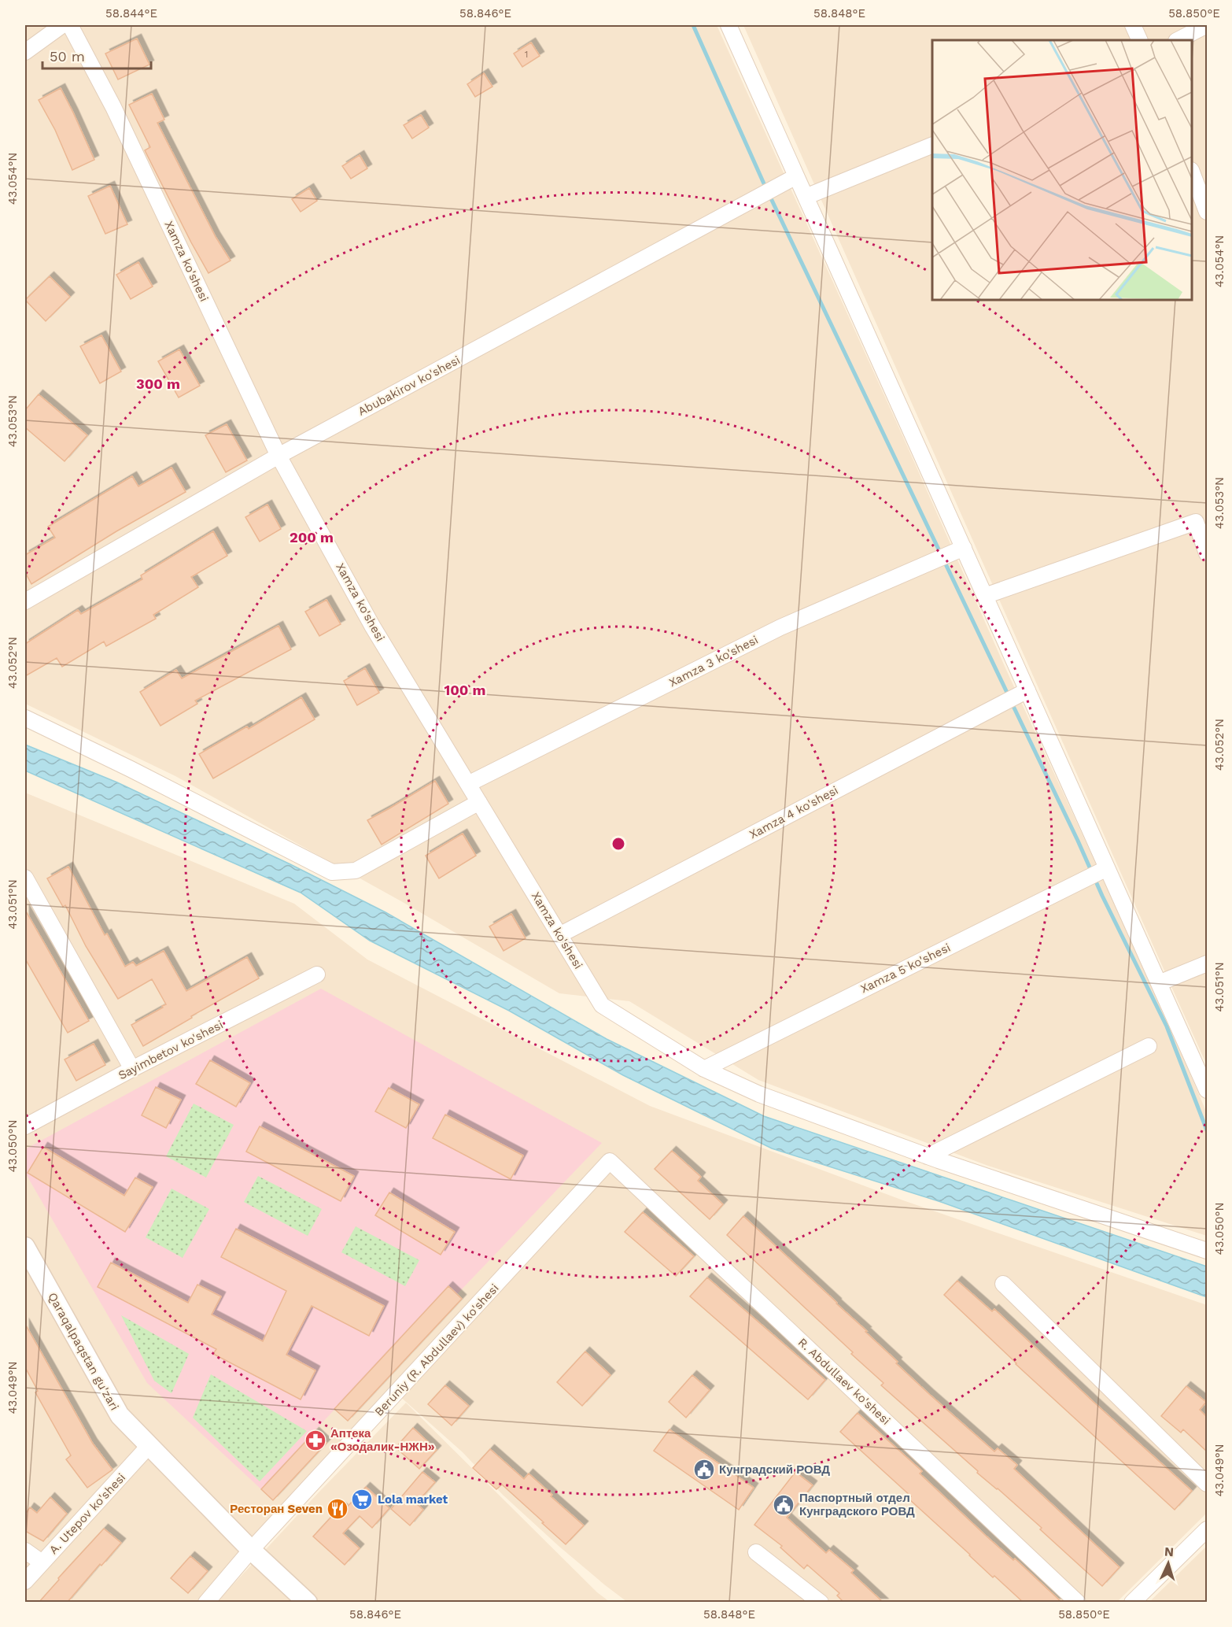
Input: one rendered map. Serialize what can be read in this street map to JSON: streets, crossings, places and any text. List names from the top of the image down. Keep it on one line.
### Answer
{"streets":{"street":["Xamza ko'shesi","Abubakirov ko'shesi","Xamza 3 ko'shesi","Xamza 4 ko'shesi","Xamza 5 ko'shesi","Sayimbetov ko'shesi","Beruniy (R. Abdullaev) ko'shesi","Qaraqalpaqstan gu'zari","R. Abdullaev ko'shesi","A. Utepov ko'shesi"]},"crossings":[["Xamza ko'shesi","Abubakirov ko'shesi"],["Xamza ko'shesi","Xamza 3 ko'shesi"],["Xamza ko'shesi","Xamza 4 ko'shesi"],["Xamza ko'shesi","Xamza 5 ko'shesi"],["Beruniy (R. Abdullaev) ko'shesi","Qaraqalpaqstan gu'zari"],["Beruniy (R. Abdullaev) ko'shesi","R. Abdullaev ko'shesi"],["Qaraqalpaqstan gu'zari","A. Utepov ko'shesi"]],"places":{"pharmacy":["Аптека «Озодалик-НЖН»"],"public building":["Кунградский РОВД","Паспортный отдел Кунградского РОВД"],"supermarket":["Lola market"],"restaurant":["Ресторан Seven"]},"house_numbers":["1"],"scale_bar":"50 m","north":"top","coordinates":["58.844°E","58.846°E","58.848°E","58.850°E","43.054°N","43.053°N","43.052°N","43.051°N","43.050°N","43.049°N"],"rings":["300 m","200 m","100 m"]}
